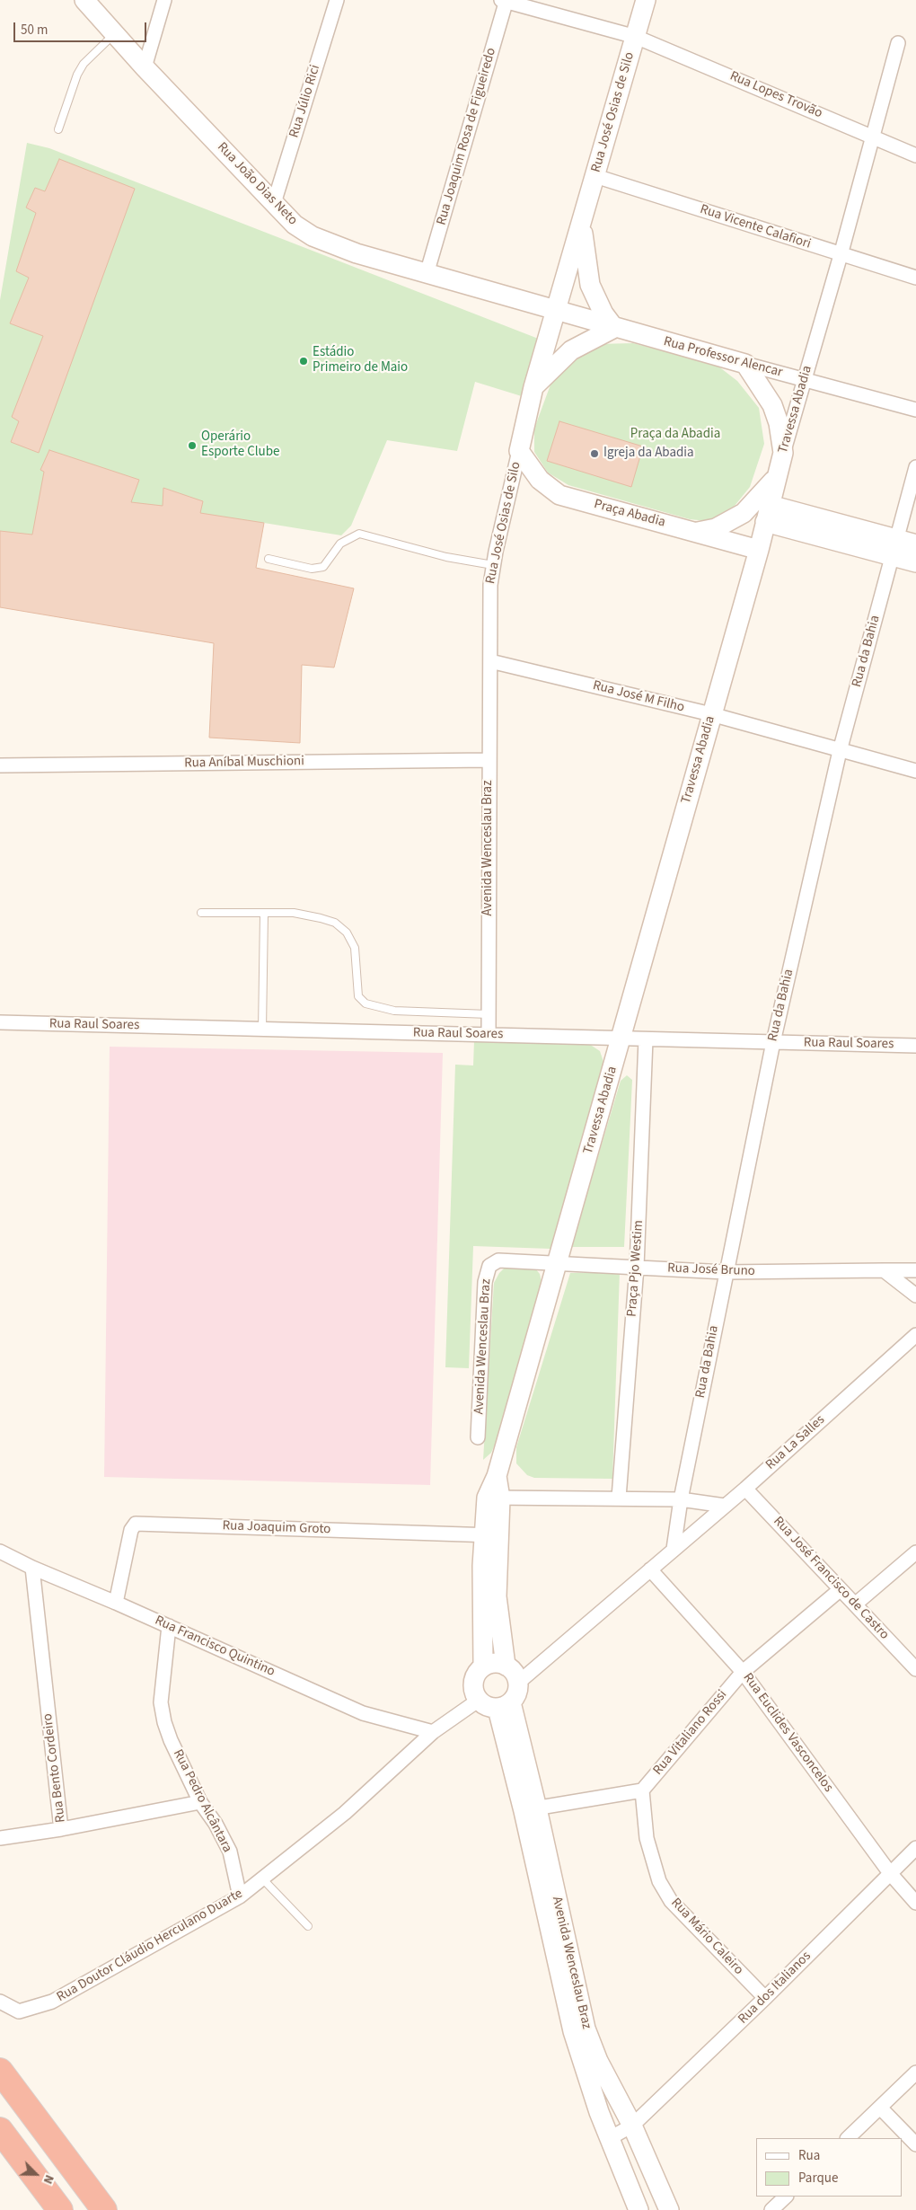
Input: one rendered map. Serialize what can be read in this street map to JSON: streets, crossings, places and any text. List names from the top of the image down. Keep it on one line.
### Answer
{"streets":{"street":["Rua Lopes Trovão","Rua Júlio Rici","Rua José Osias de Silo","Rua Joaquim Rosa de Figueiredo","Rua João Dias Neto","Rua Vicente Calafiori","Rua Professor Alencar","Travessa Abadia","Praça Abadia","Rua da Bahia","Rua José M Filho","Rua Aníbal Muschioni","Avenida Wenceslau Braz","Rua Raul Soares","Praça Pjo Westim","Rua José Bruno","Rua La Salles","Rua Joaquim Groto","Rua José Francisco de Castro","Rua Francisco Quintino","Rua Vitaliano Rossi","Rua Euclides Vasconcelos","Rua Bento Cordeiro","Rua Pedro Alcântara","Rua Mário Caleiro","Rua Doutor Cláudio Herculano Duarte","Rua dos Italianos"]},"crossings":[["Rua Lopes Trovão","Rua José Osias de Silo"],["Rua Lopes Trovão","Rua Joaquim Rosa de Figueiredo"],["Rua Lopes Trovão","Travessa Abadia"],["Rua Júlio Rici","Rua João Dias Neto"],["Rua José Osias de Silo","Rua João Dias Neto"],["Rua José Osias de Silo","Rua Vicente Calafiori"],["Rua José Osias de Silo","Rua Professor Alencar"],["Rua José Osias de Silo","Praça Abadia"],["Rua José Osias de Silo","Rua José M Filho"],["Rua José Osias de Silo","Avenida Wenceslau Braz"],["Rua Joaquim Rosa de Figueiredo","Rua João Dias Neto"],["Rua João Dias Neto","Rua Professor Alencar"],["Rua Vicente Calafiori","Travessa Abadia"],["Rua Professor Alencar","Travessa Abadia"],["Travessa Abadia","Praça Abadia"],["Travessa Abadia","Rua José M Filho"],["Travessa Abadia","Rua Raul Soares"],["Travessa Abadia","Rua José Bruno"],["Travessa Abadia","Rua Joaquim Groto"],["Rua da Bahia","Rua José M Filho"],["Rua da Bahia","Rua Raul Soares"],["Rua da Bahia","Rua José Bruno"],["Rua da Bahia","Rua La Salles"],["Rua José M Filho","Avenida Wenceslau Braz"],["Rua Aníbal Muschioni","Avenida Wenceslau Braz"],["Avenida Wenceslau Braz","Rua Raul Soares"],["Avenida Wenceslau Braz","Rua José Bruno"],["Avenida Wenceslau Braz","Rua Doutor Cláudio Herculano Duarte"],["Avenida Wenceslau Braz","Rua dos Italianos"],["Rua Raul Soares","Praça Pjo Westim"],["Praça Pjo Westim","Rua José Bruno"],["Rua La Salles","Rua José Francisco de Castro"],["Rua Joaquim Groto","Rua Francisco Quintino"],["Rua José Francisco de Castro","Rua Vitaliano Rossi"],["Rua Francisco Quintino","Rua Bento Cordeiro"],["Rua Francisco Quintino","Rua Pedro Alcântara"],["Rua Francisco Quintino","Rua Doutor Cláudio Herculano Duarte"],["Rua Vitaliano Rossi","Rua Euclides Vasconcelos"],["Rua Vitaliano Rossi","Rua Mário Caleiro"],["Rua Euclides Vasconcelos","Rua dos Italianos"],["Rua Bento Cordeiro","Rua Pedro Alcântara"],["Rua Pedro Alcântara","Rua Doutor Cláudio Herculano Duarte"],["Rua Mário Caleiro","Rua dos Italianos"]],"parks":["Praça da Abadia"],"places":["Estádio Primeiro de Maio","Operário Esporte Clube","Igreja da Abadia"],"legend":["Rua","Parque"],"scale_bar":"50 m","north":"bottom right"}
